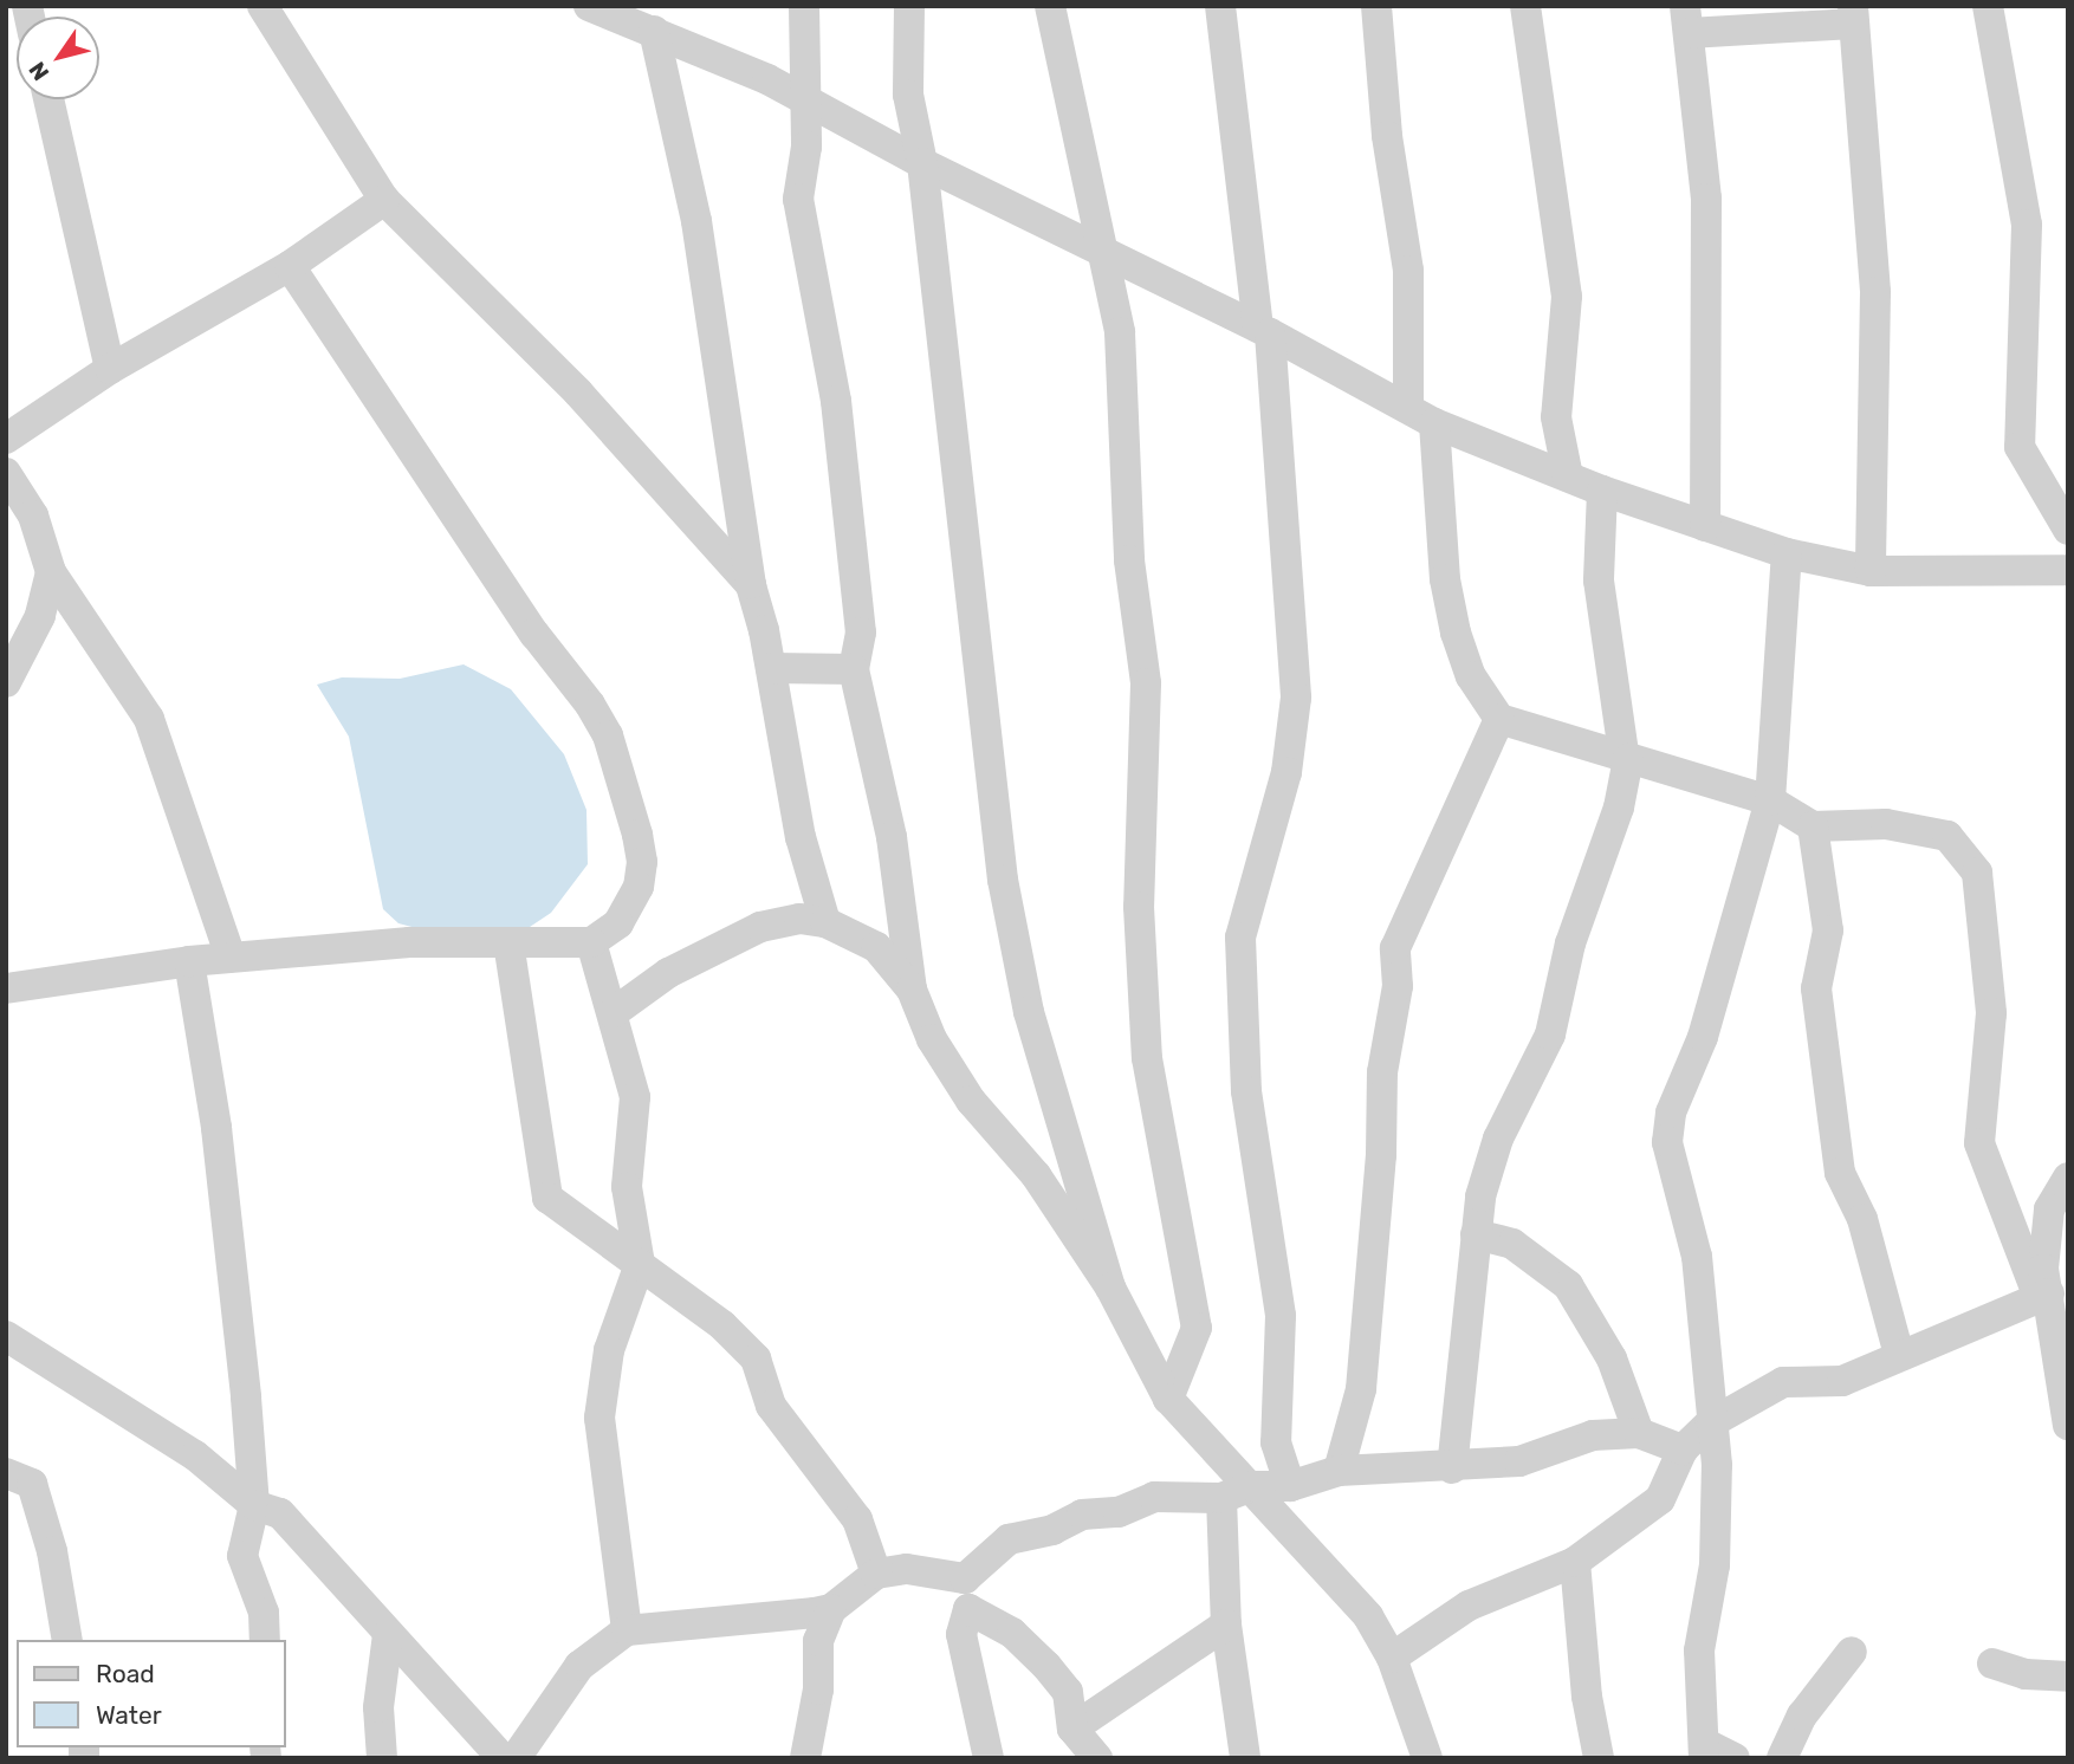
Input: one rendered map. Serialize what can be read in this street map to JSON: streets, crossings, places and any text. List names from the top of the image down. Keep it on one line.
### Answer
{"legend":["Road","Water"],"north":"bottom left"}
